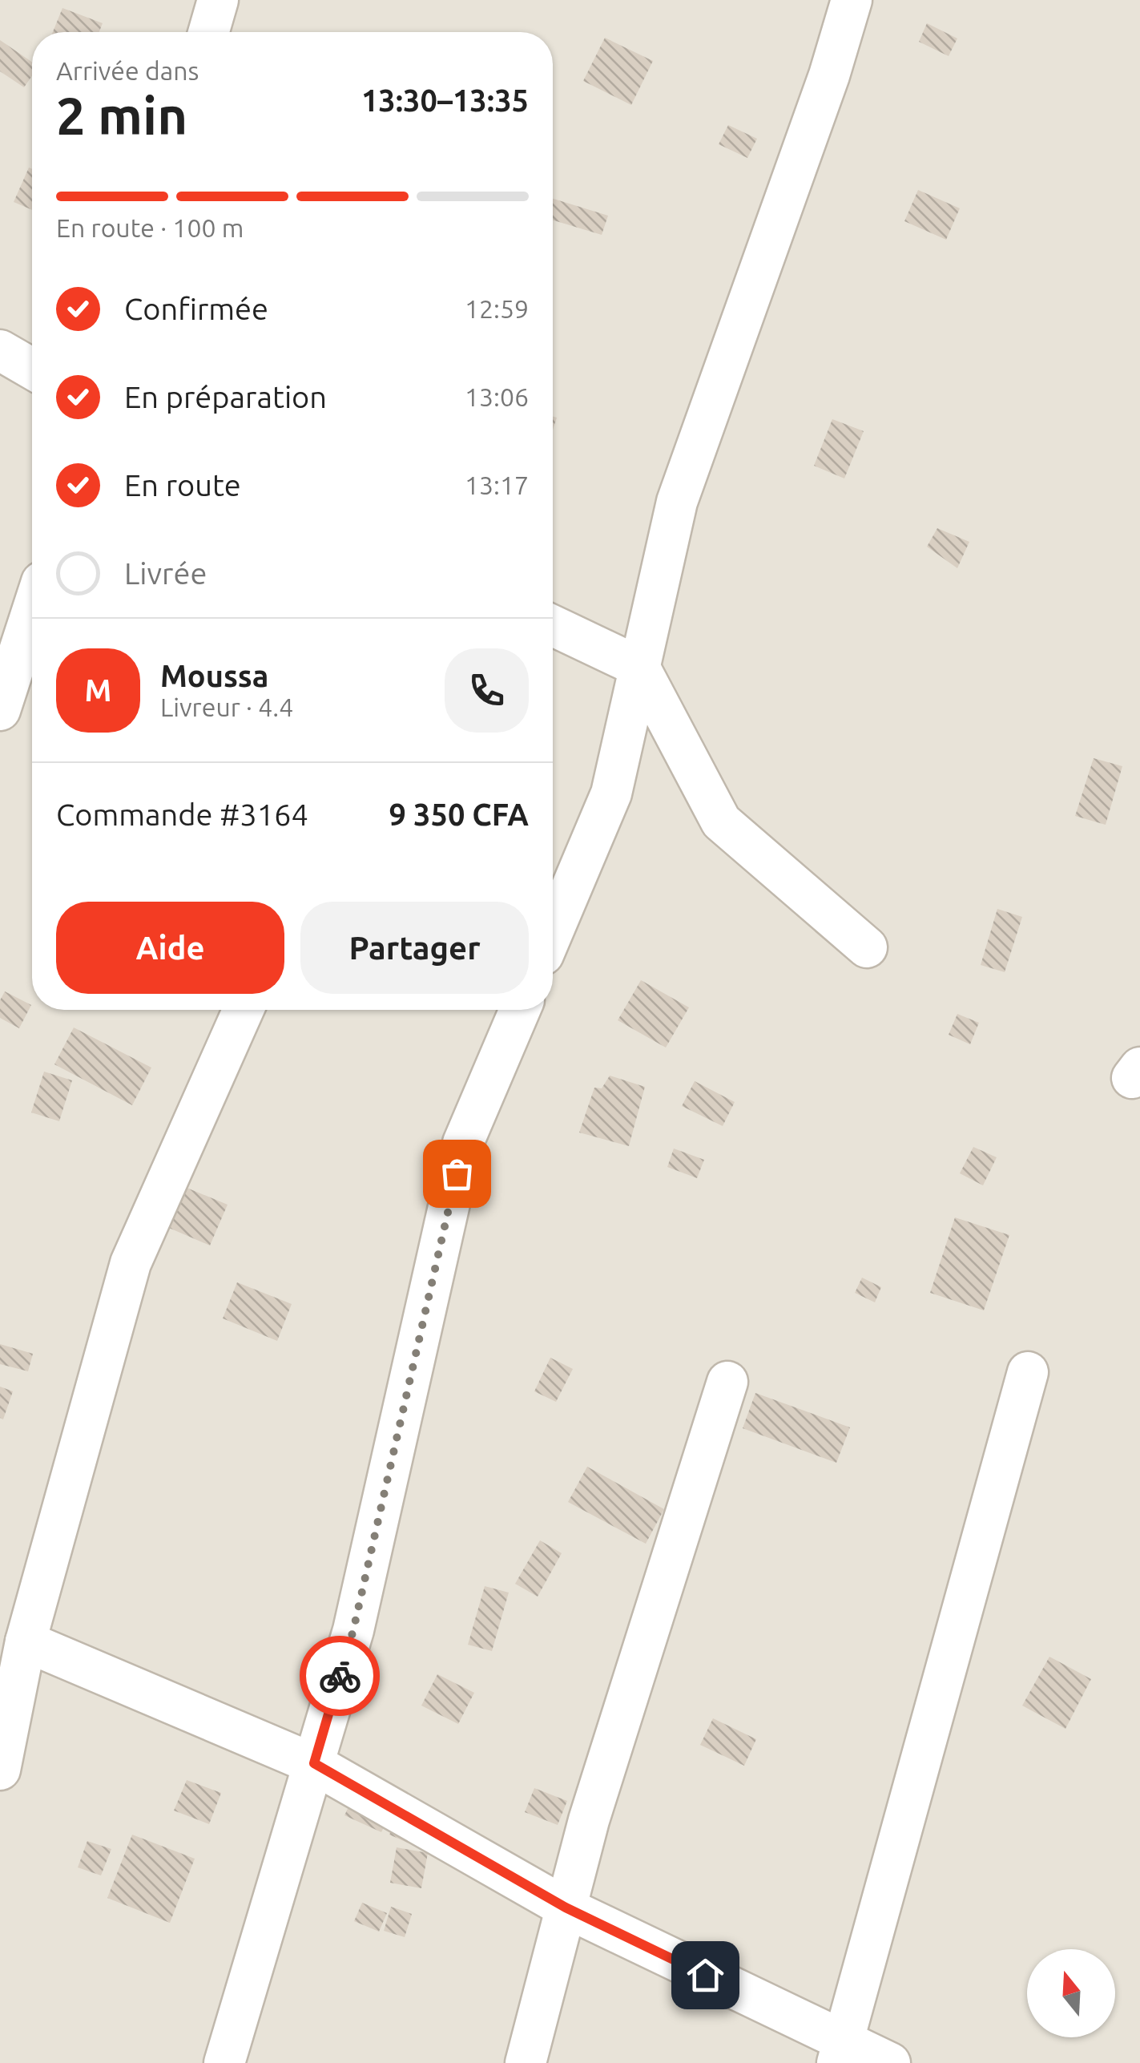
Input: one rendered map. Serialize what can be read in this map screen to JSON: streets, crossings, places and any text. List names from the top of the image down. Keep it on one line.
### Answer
{"north":"top","page":{"heading":["2 min","Arrivée dans","13:30–13:35"],"panel":["Moussa","Livreur · 4.4","Commande #3164","9 350 CFA"],"bar":"En route · 100 m","list":[["Confirmée","12:59"],["En préparation","13:06"],["En route","13:17"],"Livrée"],"round":"M","buttons":["Aide","Partager"]}}
